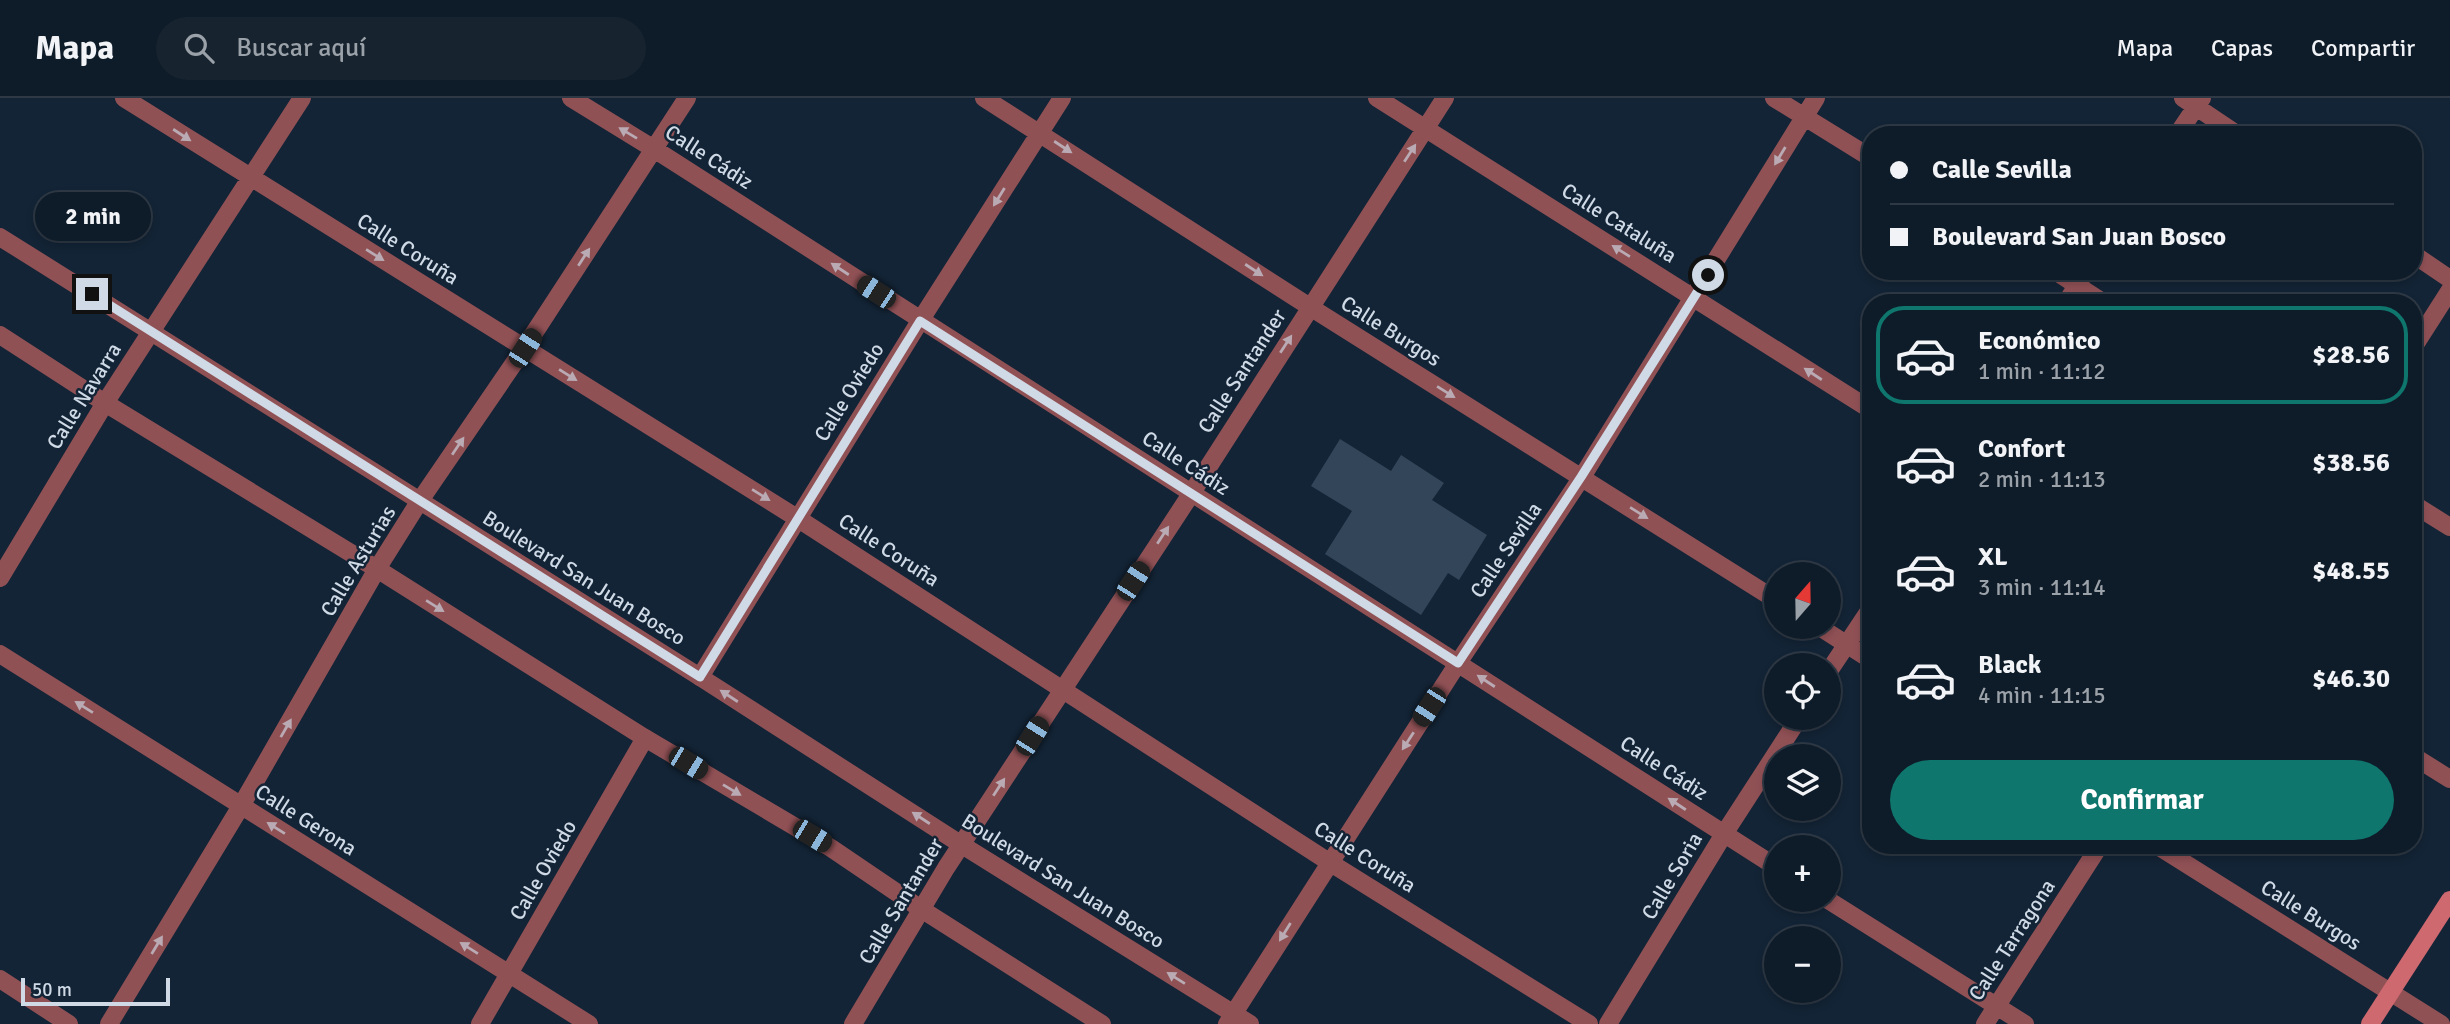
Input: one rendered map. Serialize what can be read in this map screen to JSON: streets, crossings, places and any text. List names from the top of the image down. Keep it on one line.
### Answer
{"streets":{"street":["Calle Cádiz","Calle Cataluña","Calle Coruña","Calle Burgos","Calle Santander","Calle Oviedo","Calle Navarra","Calle Sevilla","Calle Asturias","Boulevard San Juan Bosco","Calle Gerona","Calle Soria","Calle Tarragona"]},"crossings":[["Calle Cádiz","Calle Santander"],["Calle Cádiz","Calle Oviedo"],["Calle Cádiz","Calle Sevilla"],["Calle Cádiz","Calle Asturias"],["Calle Cádiz","Calle Soria"],["Calle Cataluña","Calle Santander"],["Calle Cataluña","Calle Sevilla"],["Calle Coruña","Calle Santander"],["Calle Coruña","Calle Oviedo"],["Calle Coruña","Calle Navarra"],["Calle Coruña","Calle Sevilla"],["Calle Coruña","Calle Asturias"],["Calle Burgos","Calle Santander"],["Calle Burgos","Calle Oviedo"],["Calle Burgos","Calle Sevilla"],["Calle Santander","Boulevard San Juan Bosco"],["Calle Oviedo","Boulevard San Juan Bosco"],["Calle Oviedo","Calle Gerona"],["Calle Navarra","Boulevard San Juan Bosco"],["Calle Sevilla","Boulevard San Juan Bosco"],["Calle Asturias","Boulevard San Juan Bosco"],["Calle Asturias","Calle Gerona"]],"one_way":["Calle Cádiz","Calle Cataluña","Calle Coruña","Calle Burgos","Calle Santander","Calle Sevilla","Calle Asturias","Calle Gerona"],"scale_bar":"50 m","north":"top","page":{"header":"Mapa","search":"Buscar aquí","nav":["Mapa","Capas","Compartir"],"banner":["Calle Sevilla","Boulevard San Juan Bosco"],"bubble":"2 min","list":[{"name":"Económico","note":"1 min · 11:12","value":"$28.56"},{"name":"Confort","note":"2 min · 11:13","value":"$38.56"},{"name":"XL","note":"3 min · 11:14","value":"$48.55"},{"name":"Black","note":"4 min · 11:15","value":"$46.30"}],"map_buttons":["+","−"],"buttons":"Confirmar","scale":"50 m"}}
